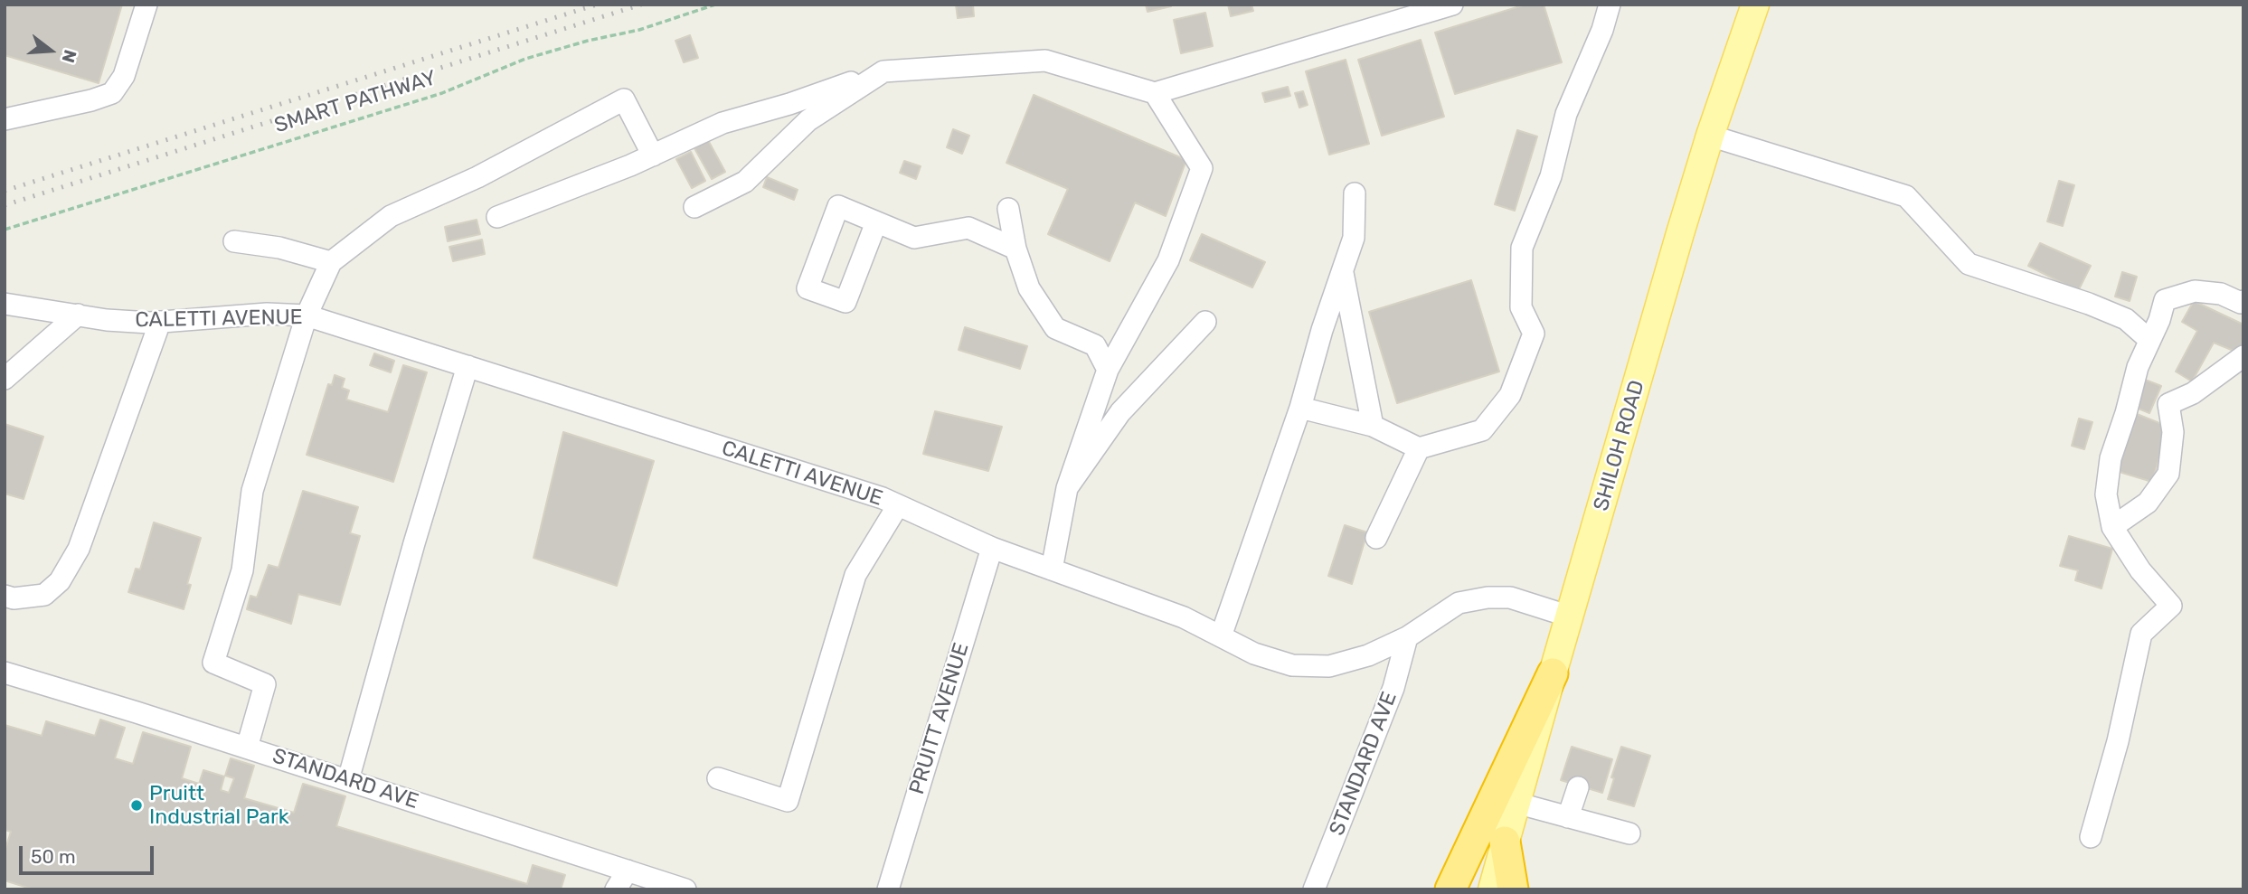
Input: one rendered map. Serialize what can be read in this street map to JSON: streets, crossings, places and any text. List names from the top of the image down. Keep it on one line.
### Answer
{"streets":{"main road":["SHILOH ROAD"],"street":["CALETTI AVENUE","PRUITT AVENUE","STANDARD AVE"],"path":["SMART PATHWAY"]},"crossings":[["CALETTI AVENUE","SHILOH ROAD"],["CALETTI AVENUE","PRUITT AVENUE"],["CALETTI AVENUE","STANDARD AVE"]],"places":["Pruitt Industrial Park"],"scale_bar":"50 m","north":"right"}
